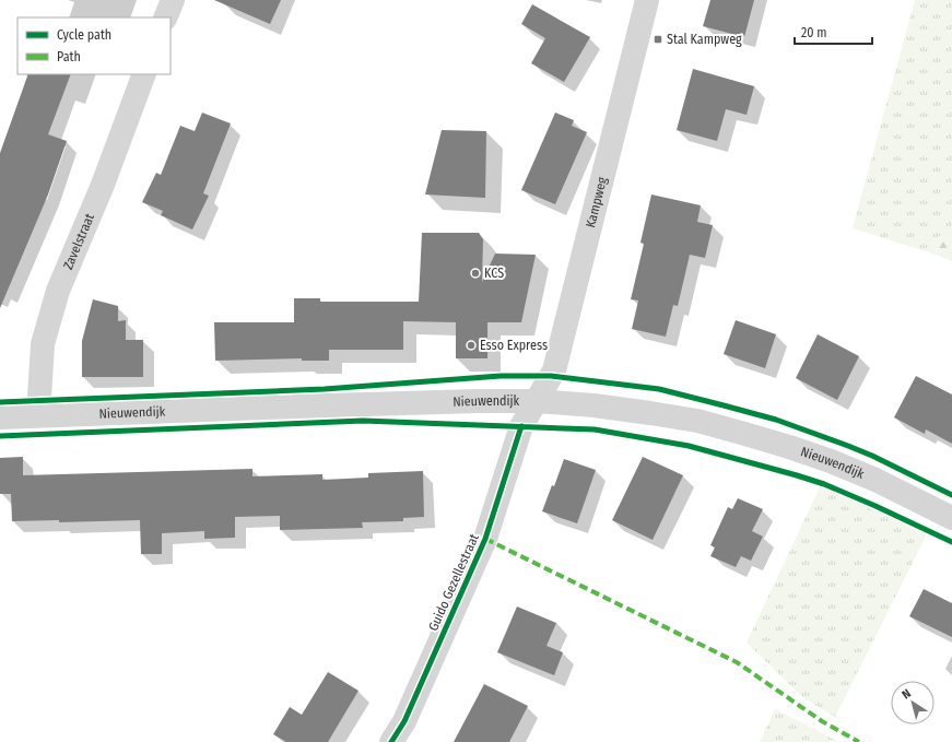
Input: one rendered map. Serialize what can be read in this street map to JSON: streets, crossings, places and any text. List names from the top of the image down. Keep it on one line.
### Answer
{"streets":{"street":["Kampweg","Zavelstraat","Nieuwendijk","Guido Gezellestraat"]},"crossings":[["Kampweg","Nieuwendijk"],["Kampweg","Guido Gezellestraat"],["Zavelstraat","Nieuwendijk"],["Nieuwendijk","Guido Gezellestraat"]],"places":{"transit":["Stal Kampweg"],"other":["KCS","Esso Express"]},"legend":["Cycle path","Path"],"scale_bar":"20 m","north":"top left"}
